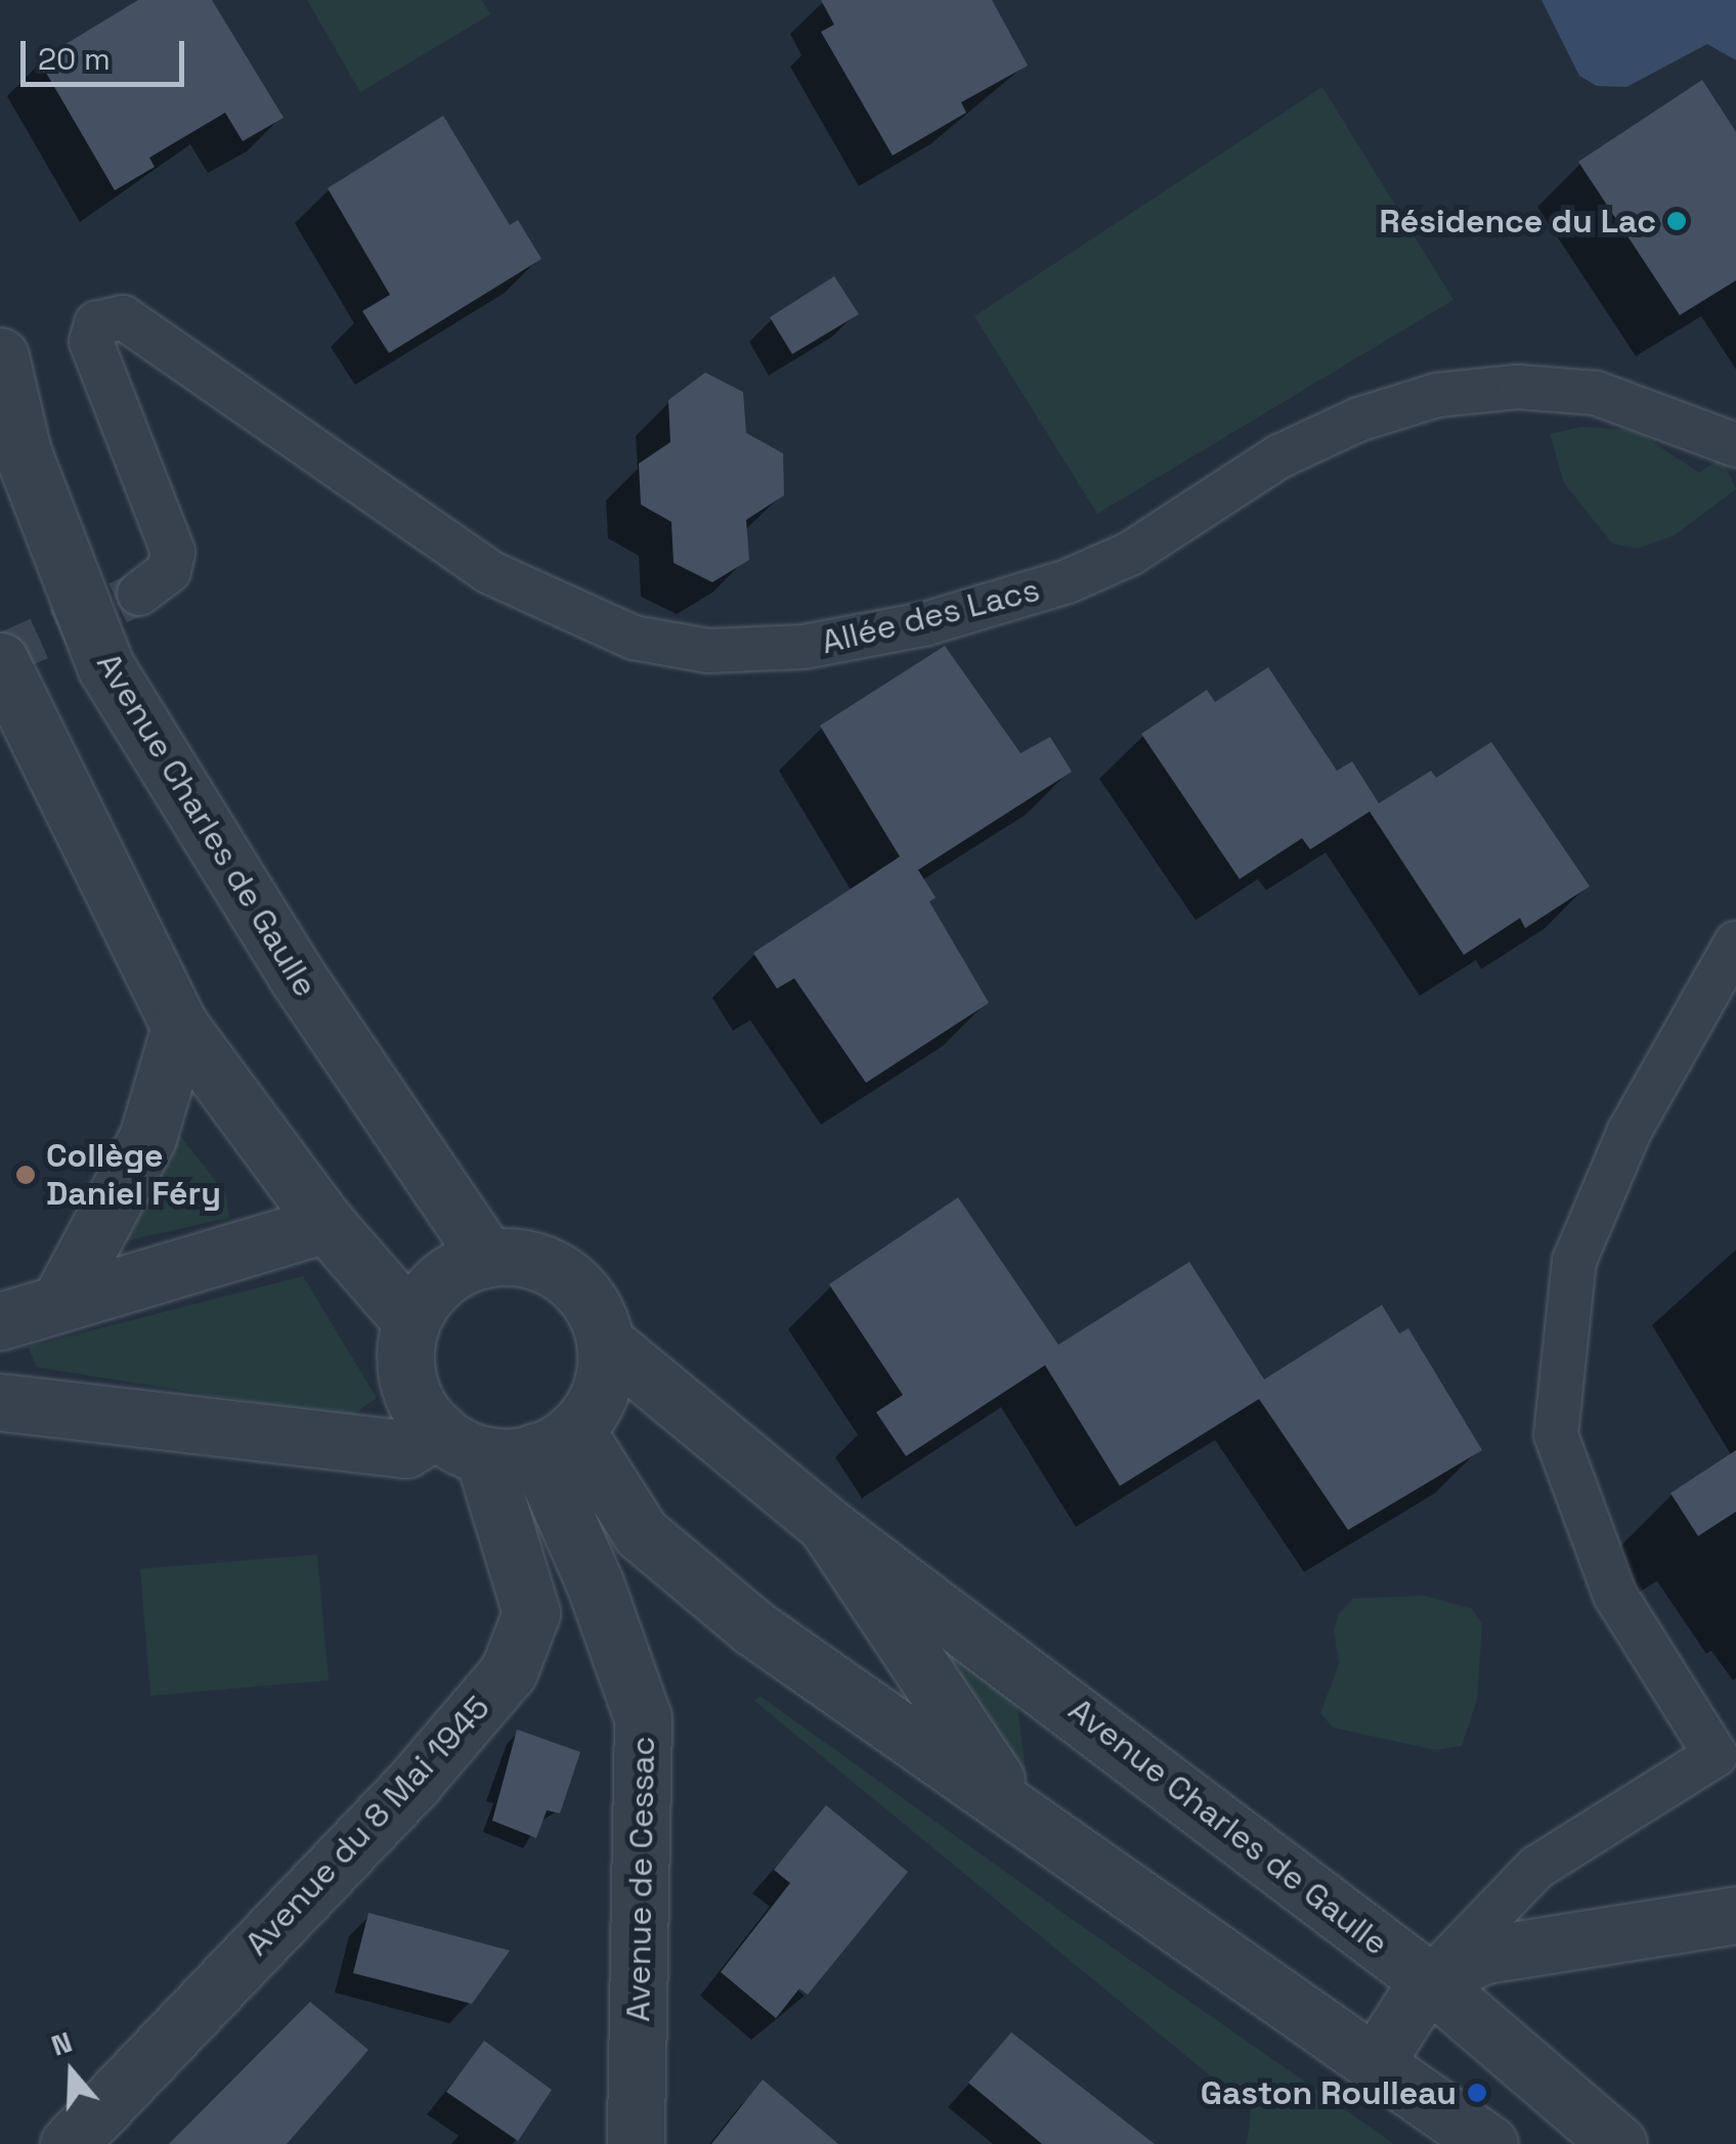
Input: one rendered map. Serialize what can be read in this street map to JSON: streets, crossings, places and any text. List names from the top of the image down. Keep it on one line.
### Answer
{"streets":{"street":["Allée des Lacs","Avenue Charles de Gaulle","Avenue du 8 Mai 1945","Avenue de Cessac"]},"crossings":[["Avenue Charles de Gaulle","Avenue du 8 Mai 1945"],["Avenue Charles de Gaulle","Avenue de Cessac"],["Avenue du 8 Mai 1945","Avenue de Cessac"]],"places":["Résidence du Lac","Collège Daniel Féry","Gaston Roulleau"],"scale_bar":"20 m","north":"top"}
